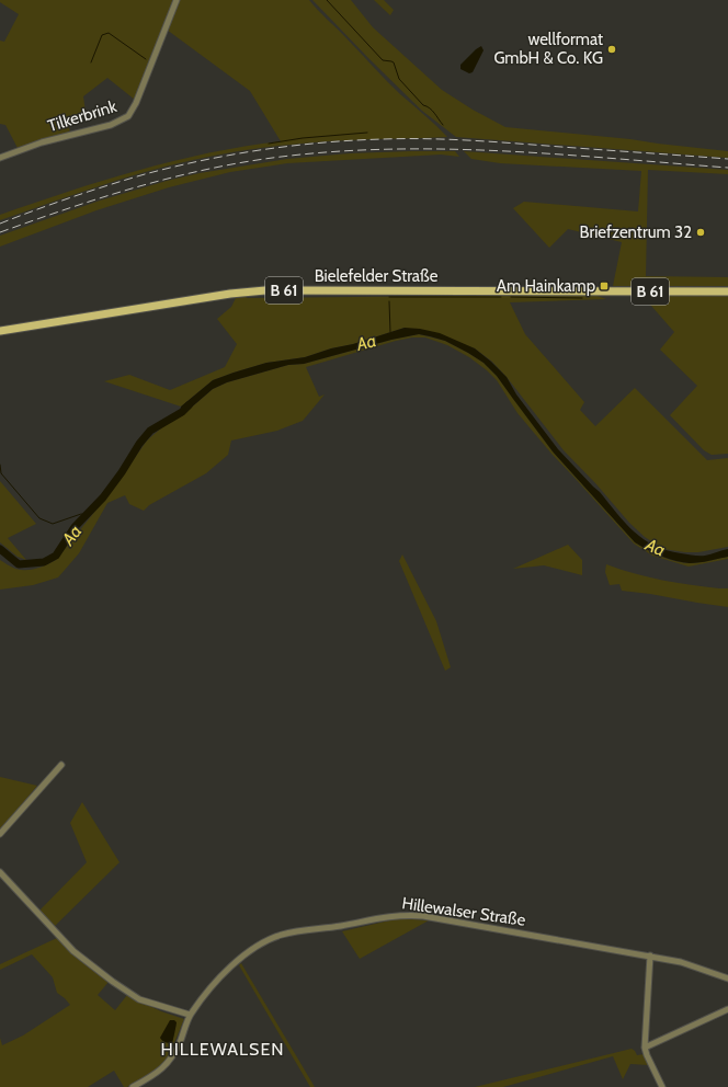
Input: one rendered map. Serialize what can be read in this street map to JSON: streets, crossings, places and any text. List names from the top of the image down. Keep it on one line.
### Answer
{"streets":{"main road":["Bielefelder Straße","B 61"],"street":["Tilkerbrink","Hillewalser Straße"]},"districts":["HILLEWALSEN"],"water":["Aa"],"places":{"other":["wellformat GmbH & Co. KG","Briefzentrum 32"],"transit":["Am Hainkamp"]}}
